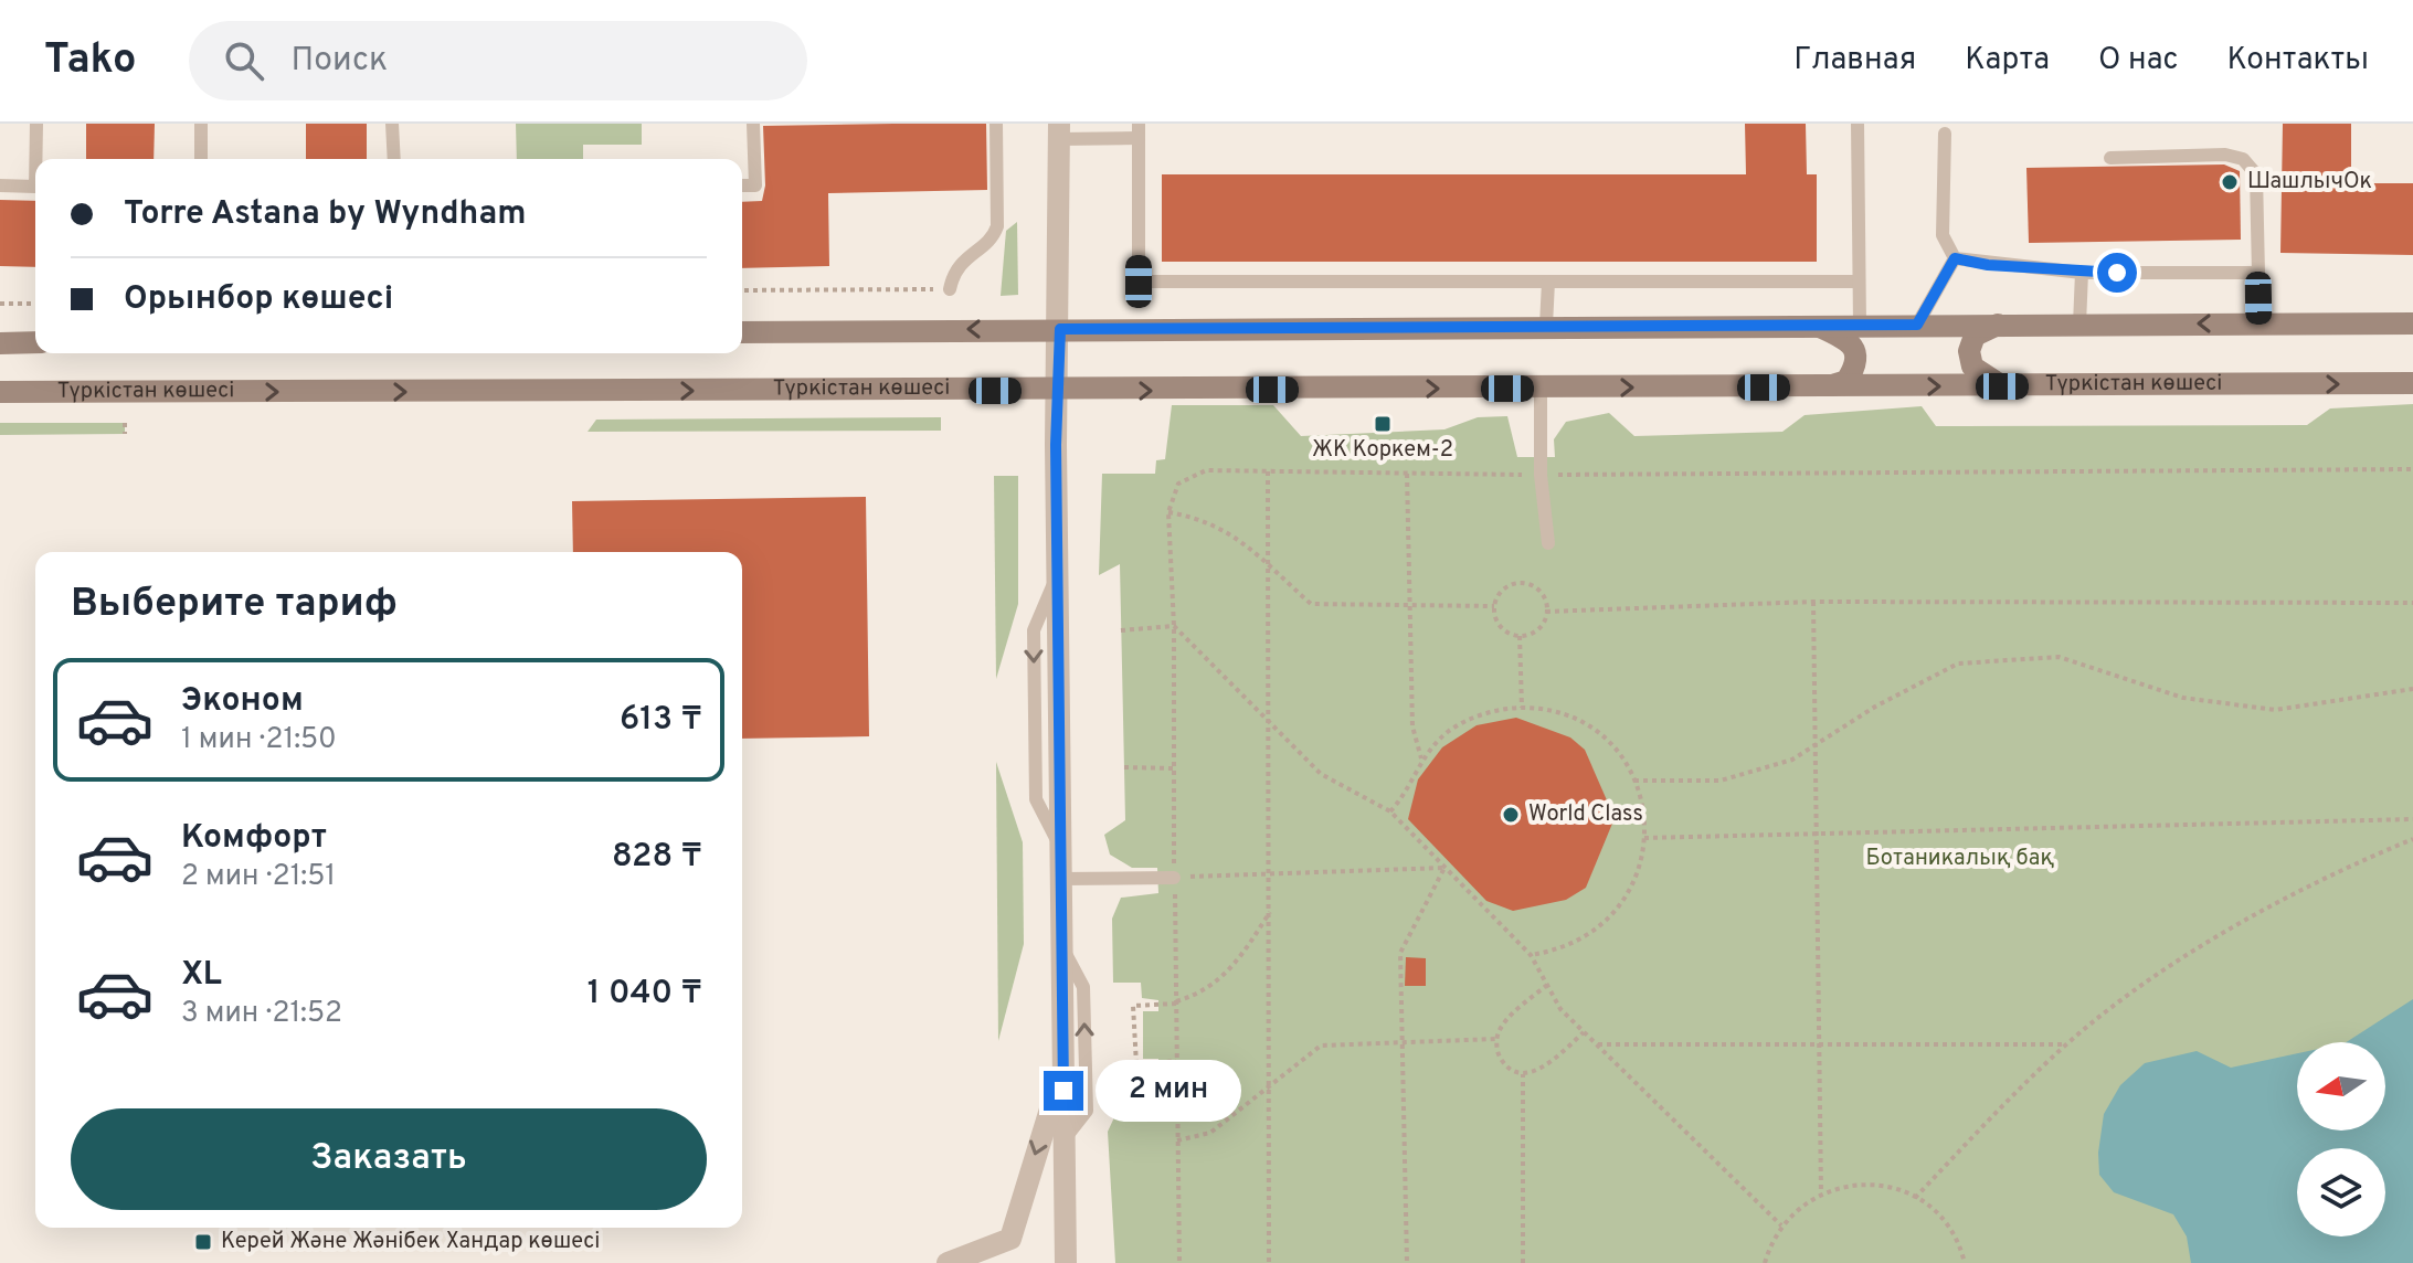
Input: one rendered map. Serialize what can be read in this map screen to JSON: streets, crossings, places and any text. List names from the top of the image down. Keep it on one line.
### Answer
{"streets":{"main road":["Түркістан көшесі"]},"parks":["Ботаникалық бақ"],"places":{"other":["ШашлычОк","World Class"],"transit":["ЖК Коркем-2","Керей Және Жәнібек Хандар көшесі"]},"north":"left","page":{"header":"Tako","search":"Поиск","nav":["Главная","Карта","О нас","Контакты"],"banner":["Torre Astana by Wyndham","Орынбор көшесі"],"heading":"Выберите тариф","list":[{"name":"Эконом","note":"1 мин · 21:50","value":"613 ₸"},{"name":"Комфорт","note":"2 мин · 21:51","value":"828 ₸"},{"name":"XL","note":"3 мин · 21:52","value":"1 040 ₸"}],"bubble":"2 мин","buttons":"Заказать"}}
